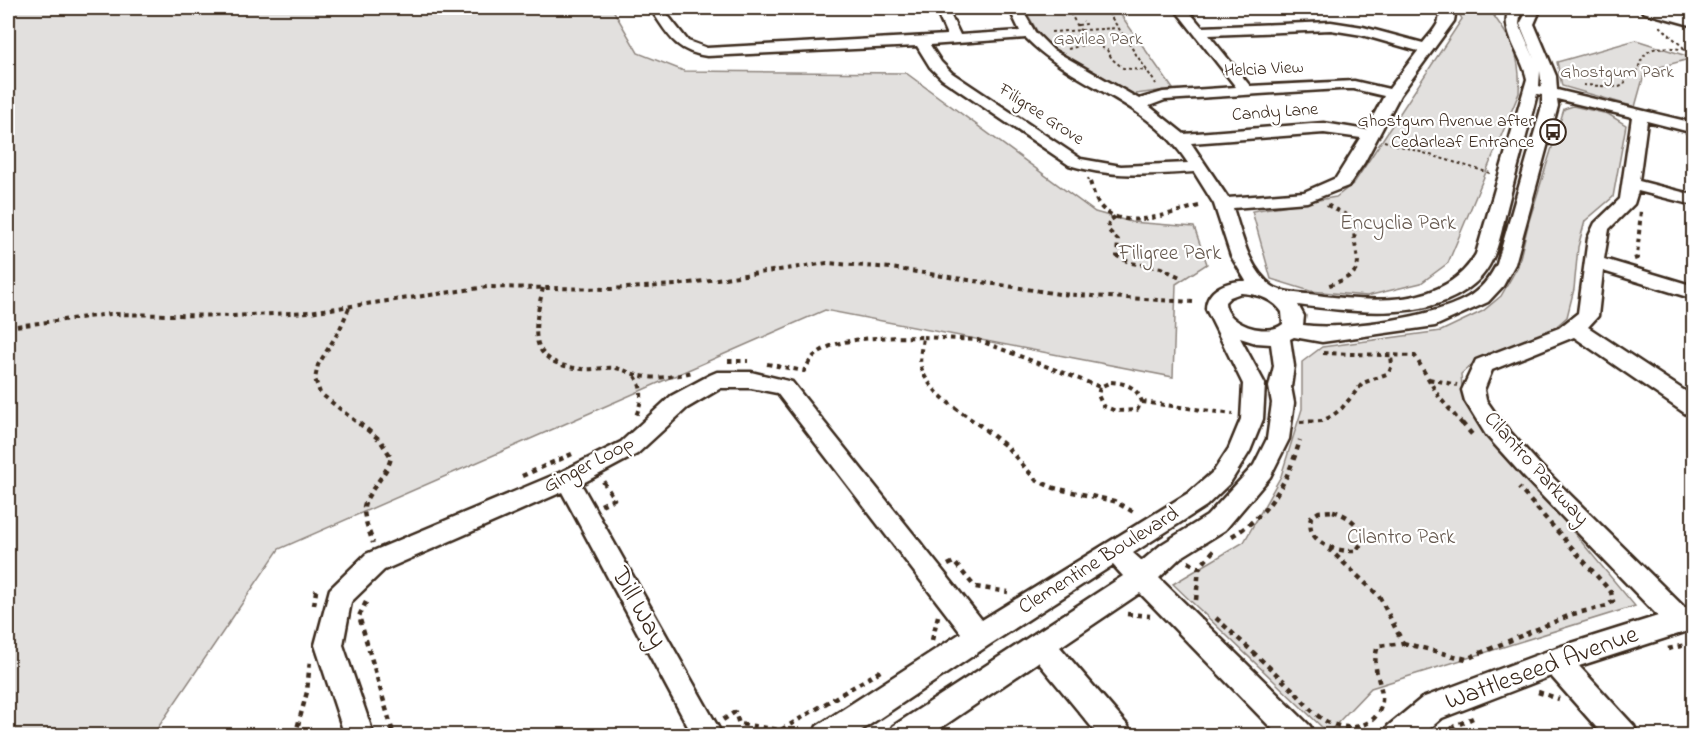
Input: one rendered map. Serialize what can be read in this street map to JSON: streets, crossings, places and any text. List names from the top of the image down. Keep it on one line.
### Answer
{"streets":{"street":["Helcia View","Candy Lane","Filigree Grove","Ginger Loop","Cilantro Parkway","Clementine Boulevard","Dill Way","Wattleseed Avenue"]},"crossings":[["Ginger Loop","Clementine Boulevard"],["Ginger Loop","Dill Way"],["Cilantro Parkway","Wattleseed Avenue"]],"parks":["Gavilea Park","Ghostgum Park","Encyclia Park","Filigree Park","Cilantro Park"],"places":{"bus stop":["Ghostgum Avenue after Cedarleaf Entrance"]}}
